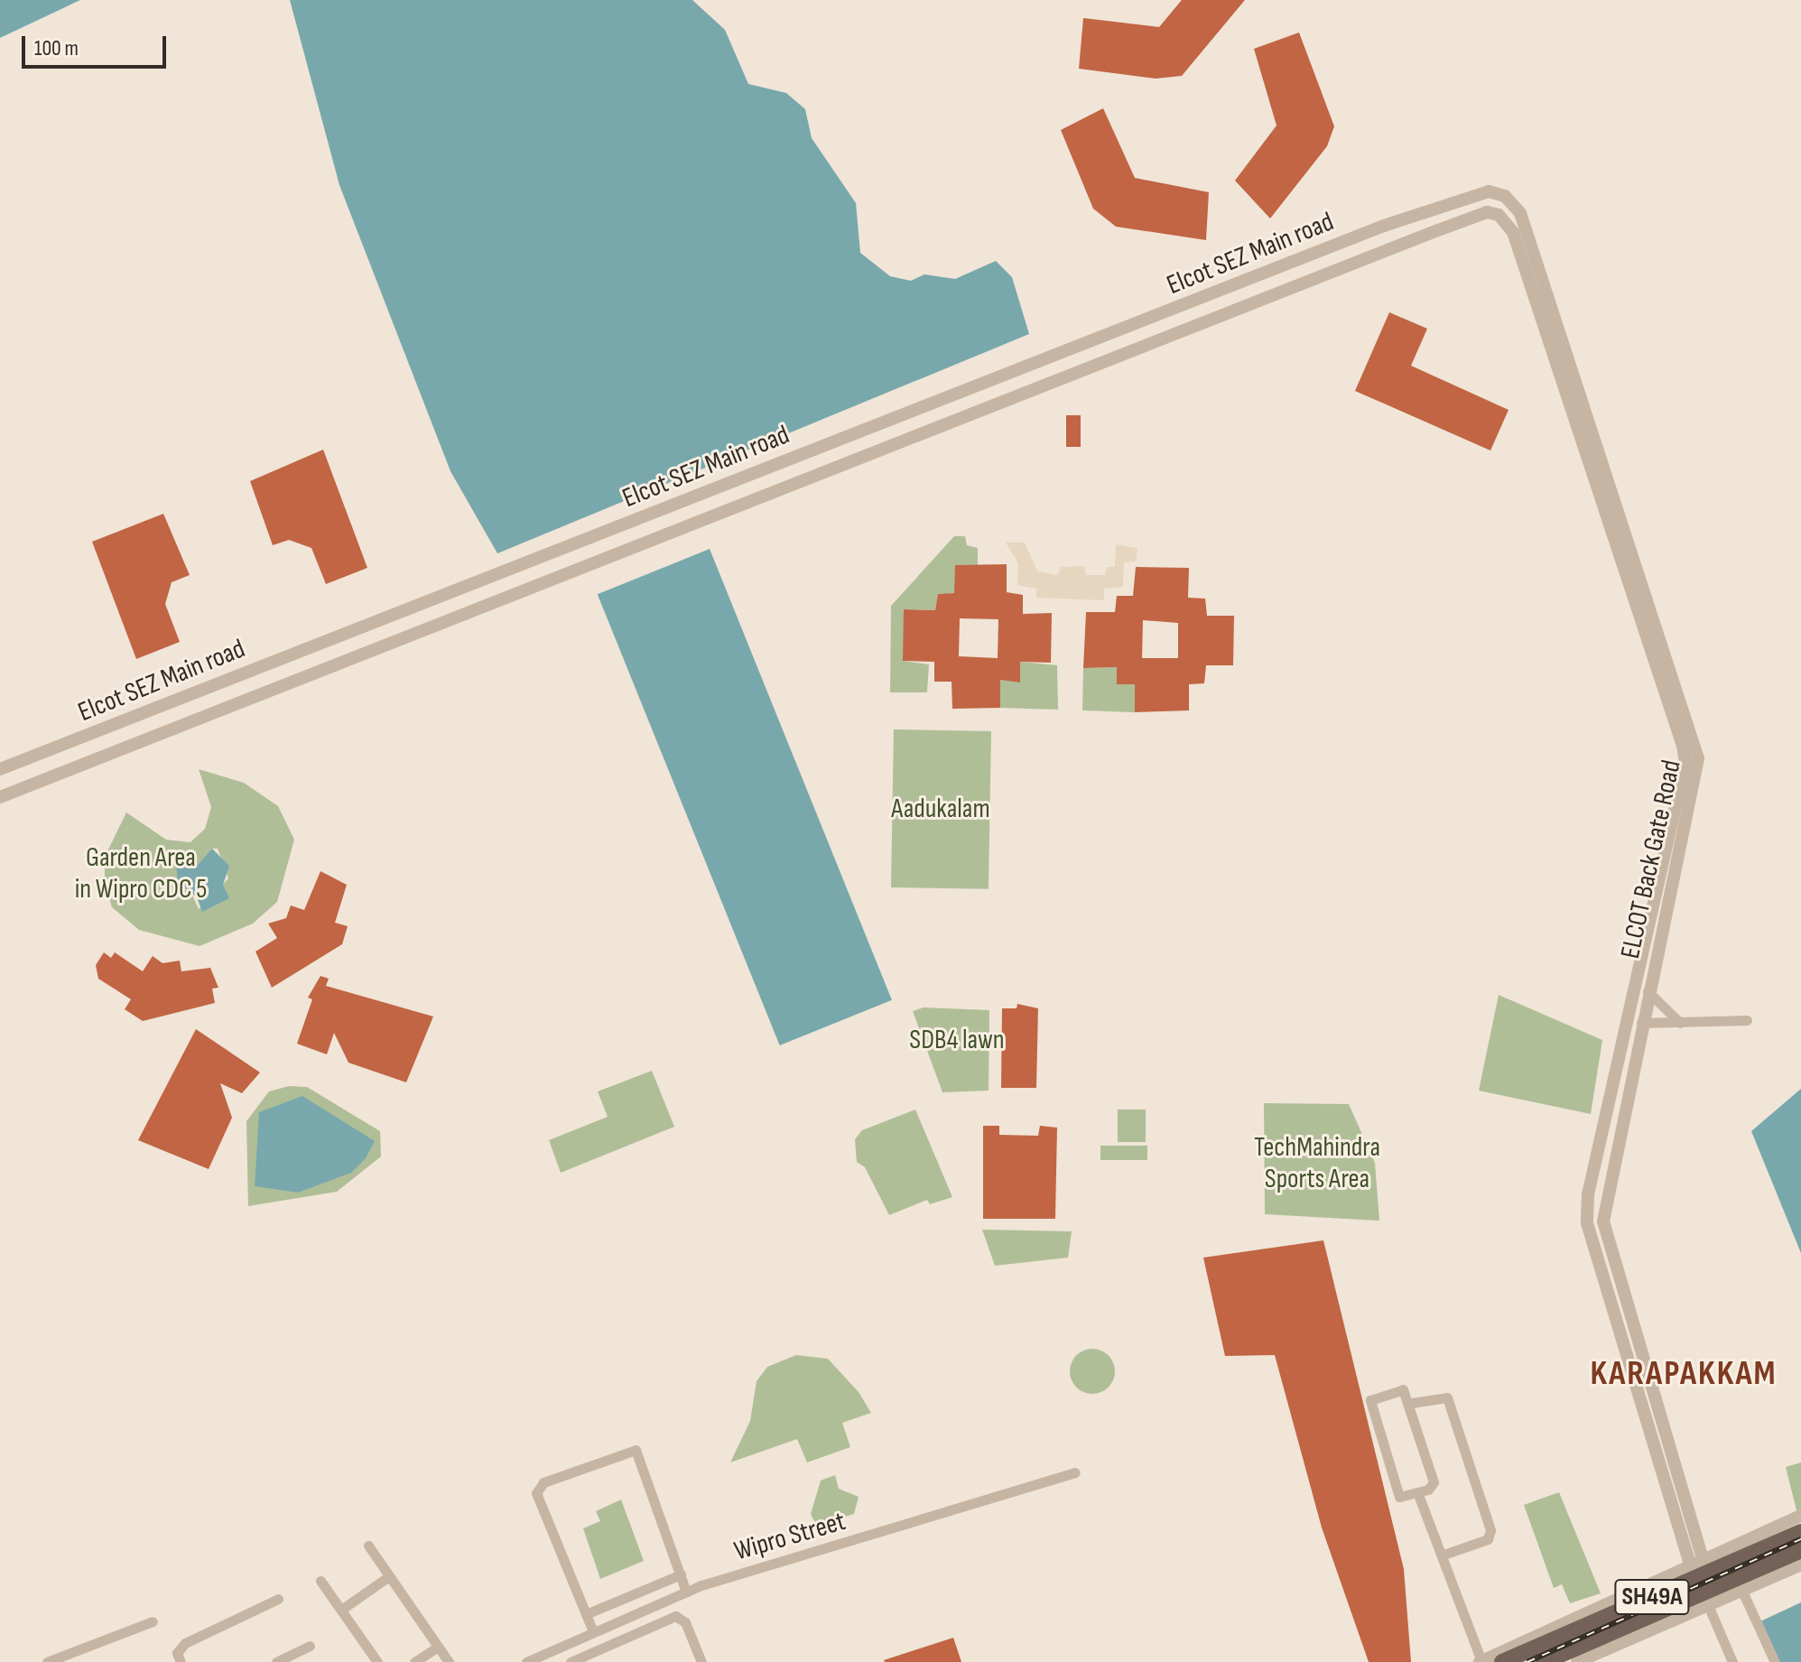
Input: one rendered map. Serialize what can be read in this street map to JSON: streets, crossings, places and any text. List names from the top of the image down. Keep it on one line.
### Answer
{"streets":{"main road":["SH49A"],"street":["Elcot SEZ Main road","ELCOT Back Gate Road","Wipro Street"]},"crossings":[["Elcot SEZ Main road","ELCOT Back Gate Road"]],"districts":["KARAPAKKAM"],"parks":["Aadukalam","Garden Area in Wipro CDC 5","SDB4 lawn","TechMahindra Sports Area"],"scale_bar":"100 m"}
